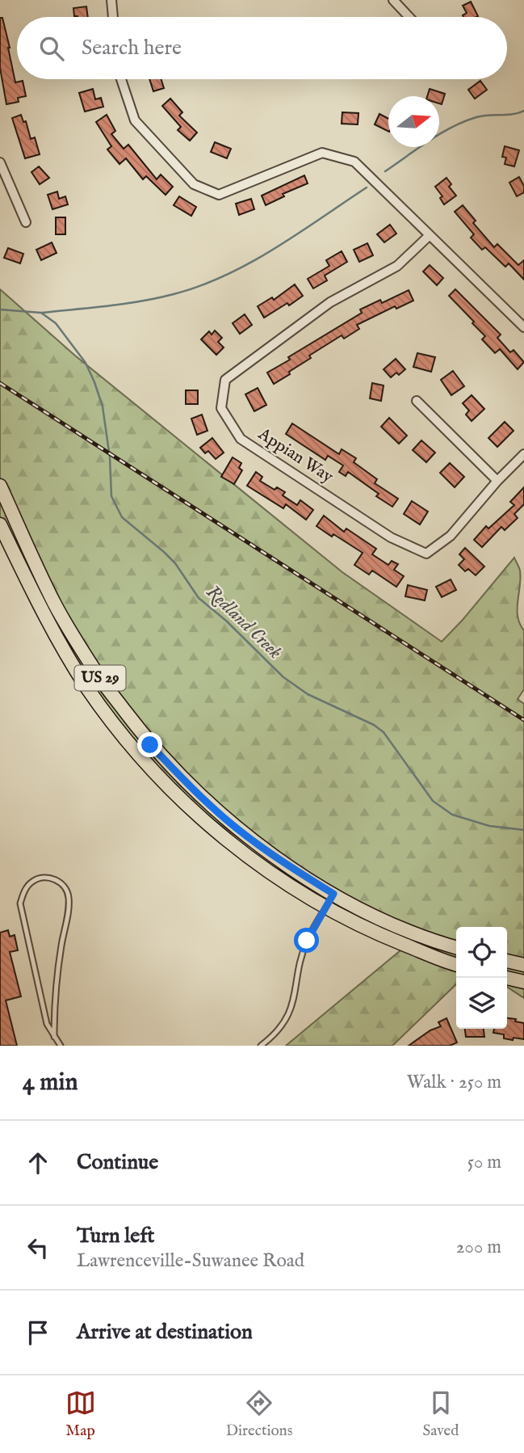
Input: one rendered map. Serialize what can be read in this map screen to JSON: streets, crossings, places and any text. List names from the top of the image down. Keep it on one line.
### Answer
{"streets":{"main road":["US 29"],"street":["Appian Way"]},"water":["Redland Creek"],"north":"right","page":{"search":"Search here","heading":["4 min","Walk · 250 m"],"list":[["Continue","50 m"],["Turn left","Lawrenceville-Suwanee Road","200 m"],"Arrive at destination"],"nav":["Map","Directions","Saved"]}}
